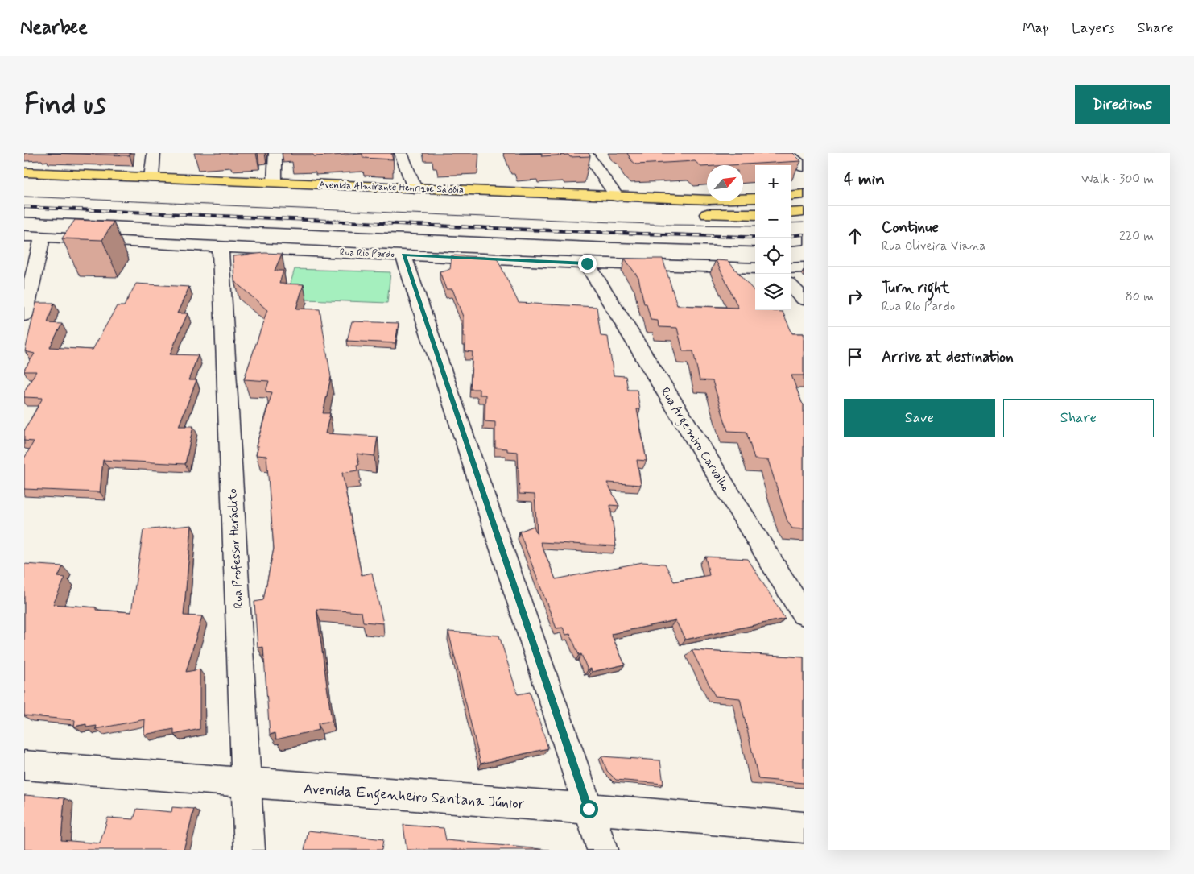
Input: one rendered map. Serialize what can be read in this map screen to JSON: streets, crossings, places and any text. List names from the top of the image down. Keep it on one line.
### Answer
{"streets":{"highway":["Avenida Almirante Henrique Sabóia"],"street":["Rua Rio Pardo","Rua Argemiro Carvalho","Rua Professor Heráclito","Avenida Engenheiro Santana Júnior"]},"crossings":[["Rua Rio Pardo","Rua Argemiro Carvalho"],["Rua Rio Pardo","Rua Professor Heráclito"],["Rua Professor Heráclito","Avenida Engenheiro Santana Júnior"]],"north":"top right","page":{"header":"Nearbee","nav":["Map","Layers","Share"],"buttons":["Directions",["Save","Share"]],"title":"Find us","heading":["4 min","Walk · 300 m"],"map_buttons":["+","−"],"list":[["Continue","Rua Oliveira Viana","220 m"],["Turn right","Rua Rio Pardo","80 m"],"Arrive at destination"]}}
